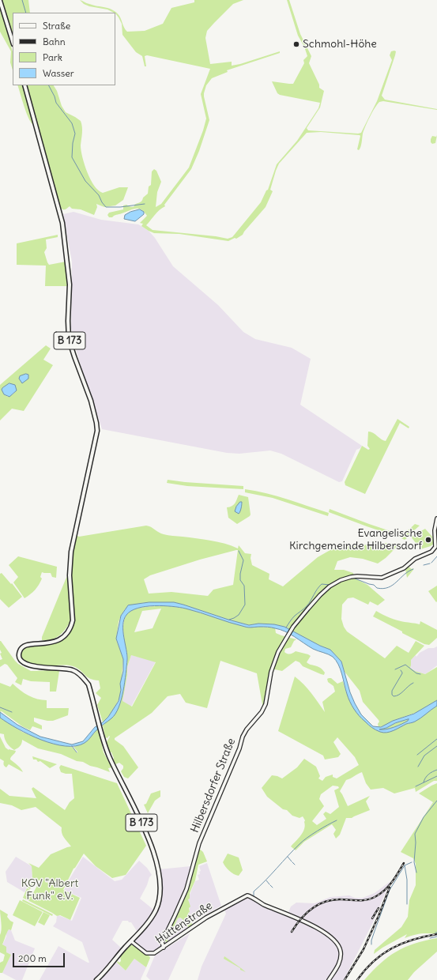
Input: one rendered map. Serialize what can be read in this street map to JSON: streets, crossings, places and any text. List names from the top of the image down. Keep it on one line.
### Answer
{"streets":{"main road":["B 173","Hilbersdorfer Straße","Hüttenstraße"]},"crossings":[["B 173","Hüttenstraße"],["Hilbersdorfer Straße","Hüttenstraße"]],"parks":["KGV \"Albert Funk\" e.V."],"places":["Schmohl-Höhe","Evangelische Kirchgemeinde Hilbersdorf"],"legend":["Straße","Bahn","Park","Wasser"],"scale_bar":"200 m"}
